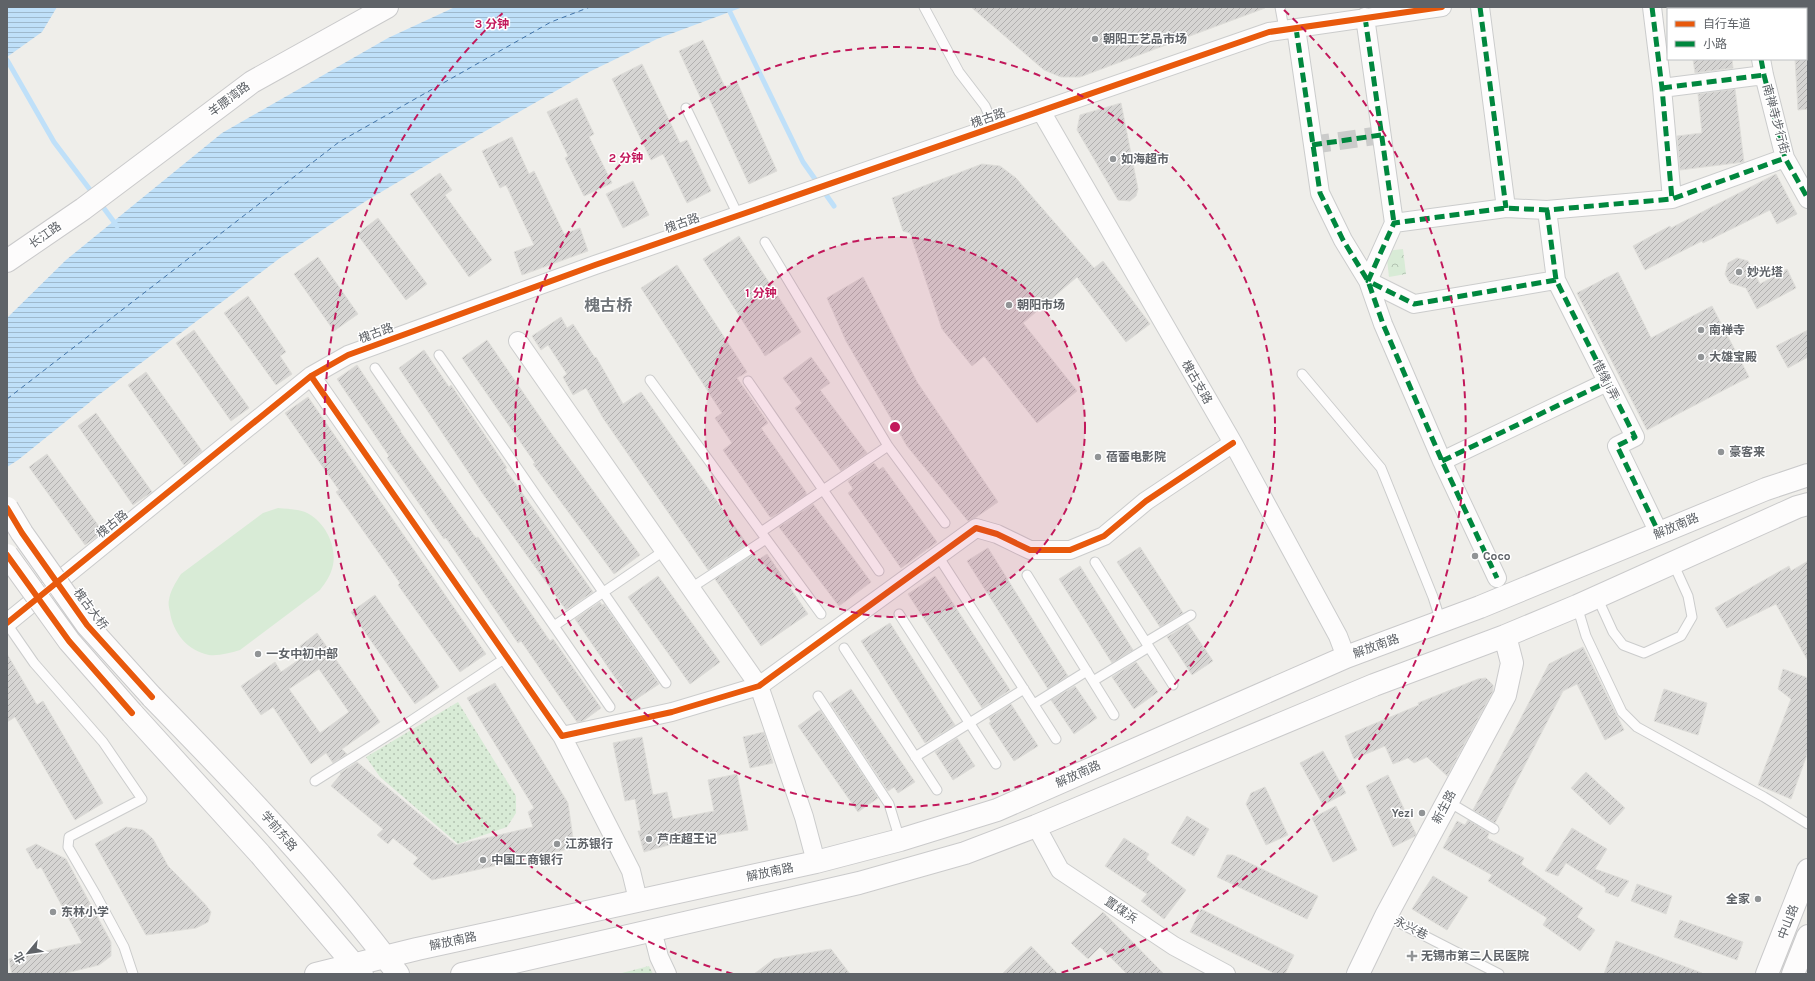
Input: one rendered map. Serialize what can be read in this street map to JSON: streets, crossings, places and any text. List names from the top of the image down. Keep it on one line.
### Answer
{"streets":{"main road":["羊腰湾路","长江路","解放南路","槐古大桥","新生路","学前东路","中山路"],"street":["槐古路","南禅寺步行街","惜缘ji弄","槐古支路","置煤浜"],"lane":["永兴巷"]},"crossings":[["羊腰湾路","长江路"],["槐古路","槐古支路"],["惜缘ji弄","解放南路"],["槐古支路","解放南路"],["解放南路","学前东路"],["槐古大桥","学前东路"],["新生路","永兴巷"]],"districts":["槐古桥"],"places":{"other":["朝阳工艺品市场","如海超市","妙光塔","朝阳市场","南禅寺","大雄宝殿","豪客来","蓓蕾电影院","Coco","一女中初中部","Yezi","芦庄超王记","江苏银行","中国工商银行","全家","东林小学"],"health":["无锡市第二人民医院"]},"legend":["自行车道","小路"],"north":"bottom left","rings":["3 分钟","2 分钟","1 分钟"]}
